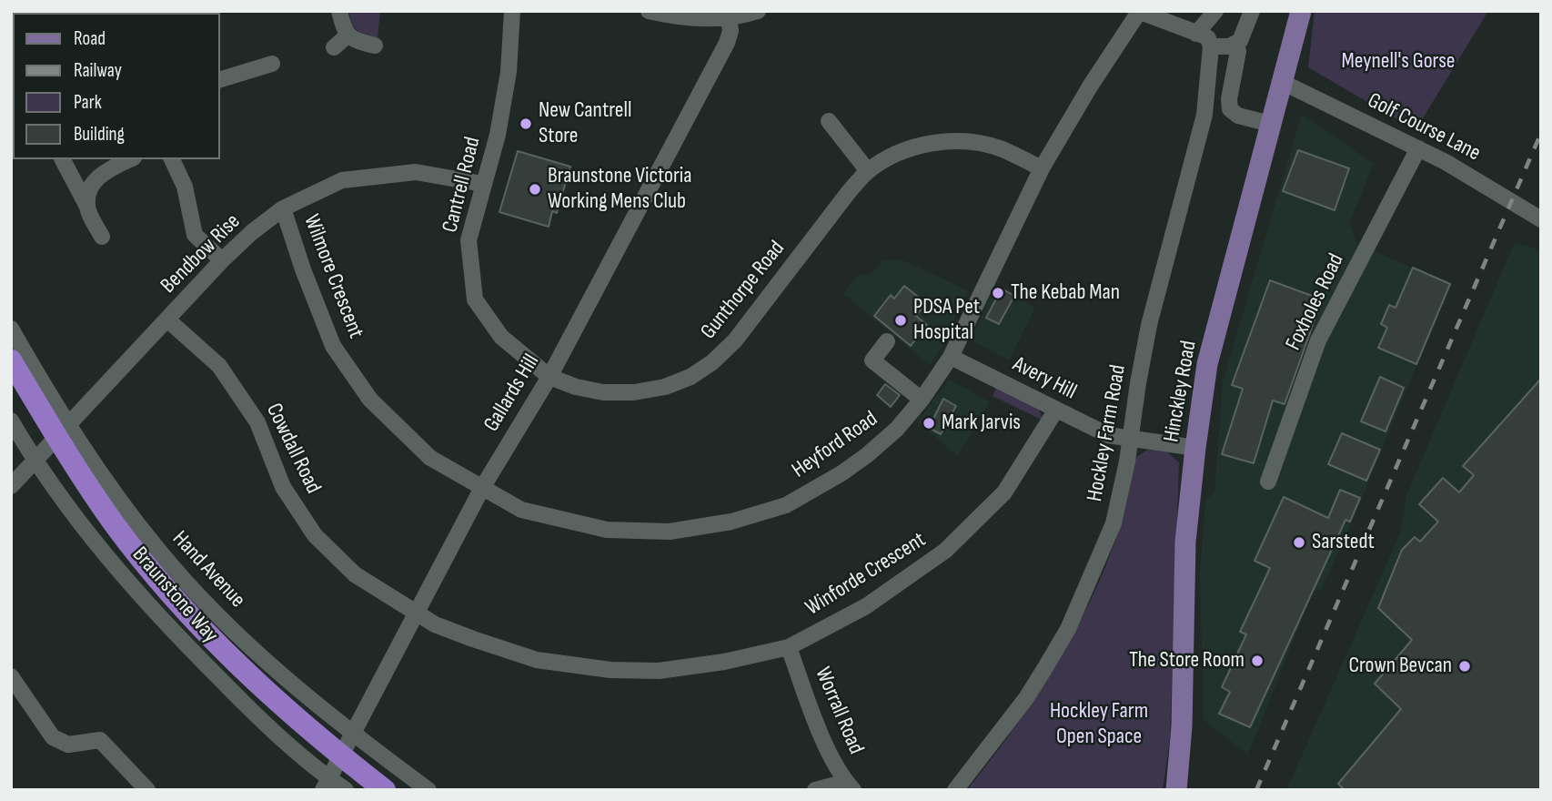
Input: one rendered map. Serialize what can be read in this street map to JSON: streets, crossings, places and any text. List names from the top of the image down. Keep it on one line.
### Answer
{"streets":{"highway":["Braunstone Way"],"main road":["Hinckley Road"],"street":["Golf Course Lane","Cantrell Road","Bendbow Rise","Wilmore Crescent","Gunthorpe Road","Foxholes Road","Avery Hill","Gallards Hill","Hockley Farm Road","Heyford Road","Cowdall Road","Hand Avenue","Winforde Crescent","Worrall Road"]},"crossings":[["Golf Course Lane","Foxholes Road"],["Golf Course Lane","Hinckley Road"],["Cantrell Road","Bendbow Rise"],["Cantrell Road","Gunthorpe Road"],["Cantrell Road","Gallards Hill"],["Bendbow Rise","Wilmore Crescent"],["Bendbow Rise","Cowdall Road"],["Wilmore Crescent","Gallards Hill"],["Wilmore Crescent","Heyford Road"],["Gunthorpe Road","Gallards Hill"],["Gunthorpe Road","Heyford Road"],["Avery Hill","Hinckley Road"],["Avery Hill","Hockley Farm Road"],["Avery Hill","Heyford Road"],["Avery Hill","Winforde Crescent"],["Gallards Hill","Heyford Road"],["Gallards Hill","Cowdall Road"],["Gallards Hill","Winforde Crescent"],["Cowdall Road","Winforde Crescent"],["Hand Avenue","Braunstone Way"],["Winforde Crescent","Worrall Road"]],"parks":["Meynell's Gorse","Hockley Farm Open Space"],"places":["New Cantrell Store","Braunstone Victoria Working Mens Club","The Kebab Man","PDSA Pet Hospital","Mark Jarvis","Sarstedt","The Store Room","Crown Bevcan"],"legend":["Road","Railway","Park","Building"]}
